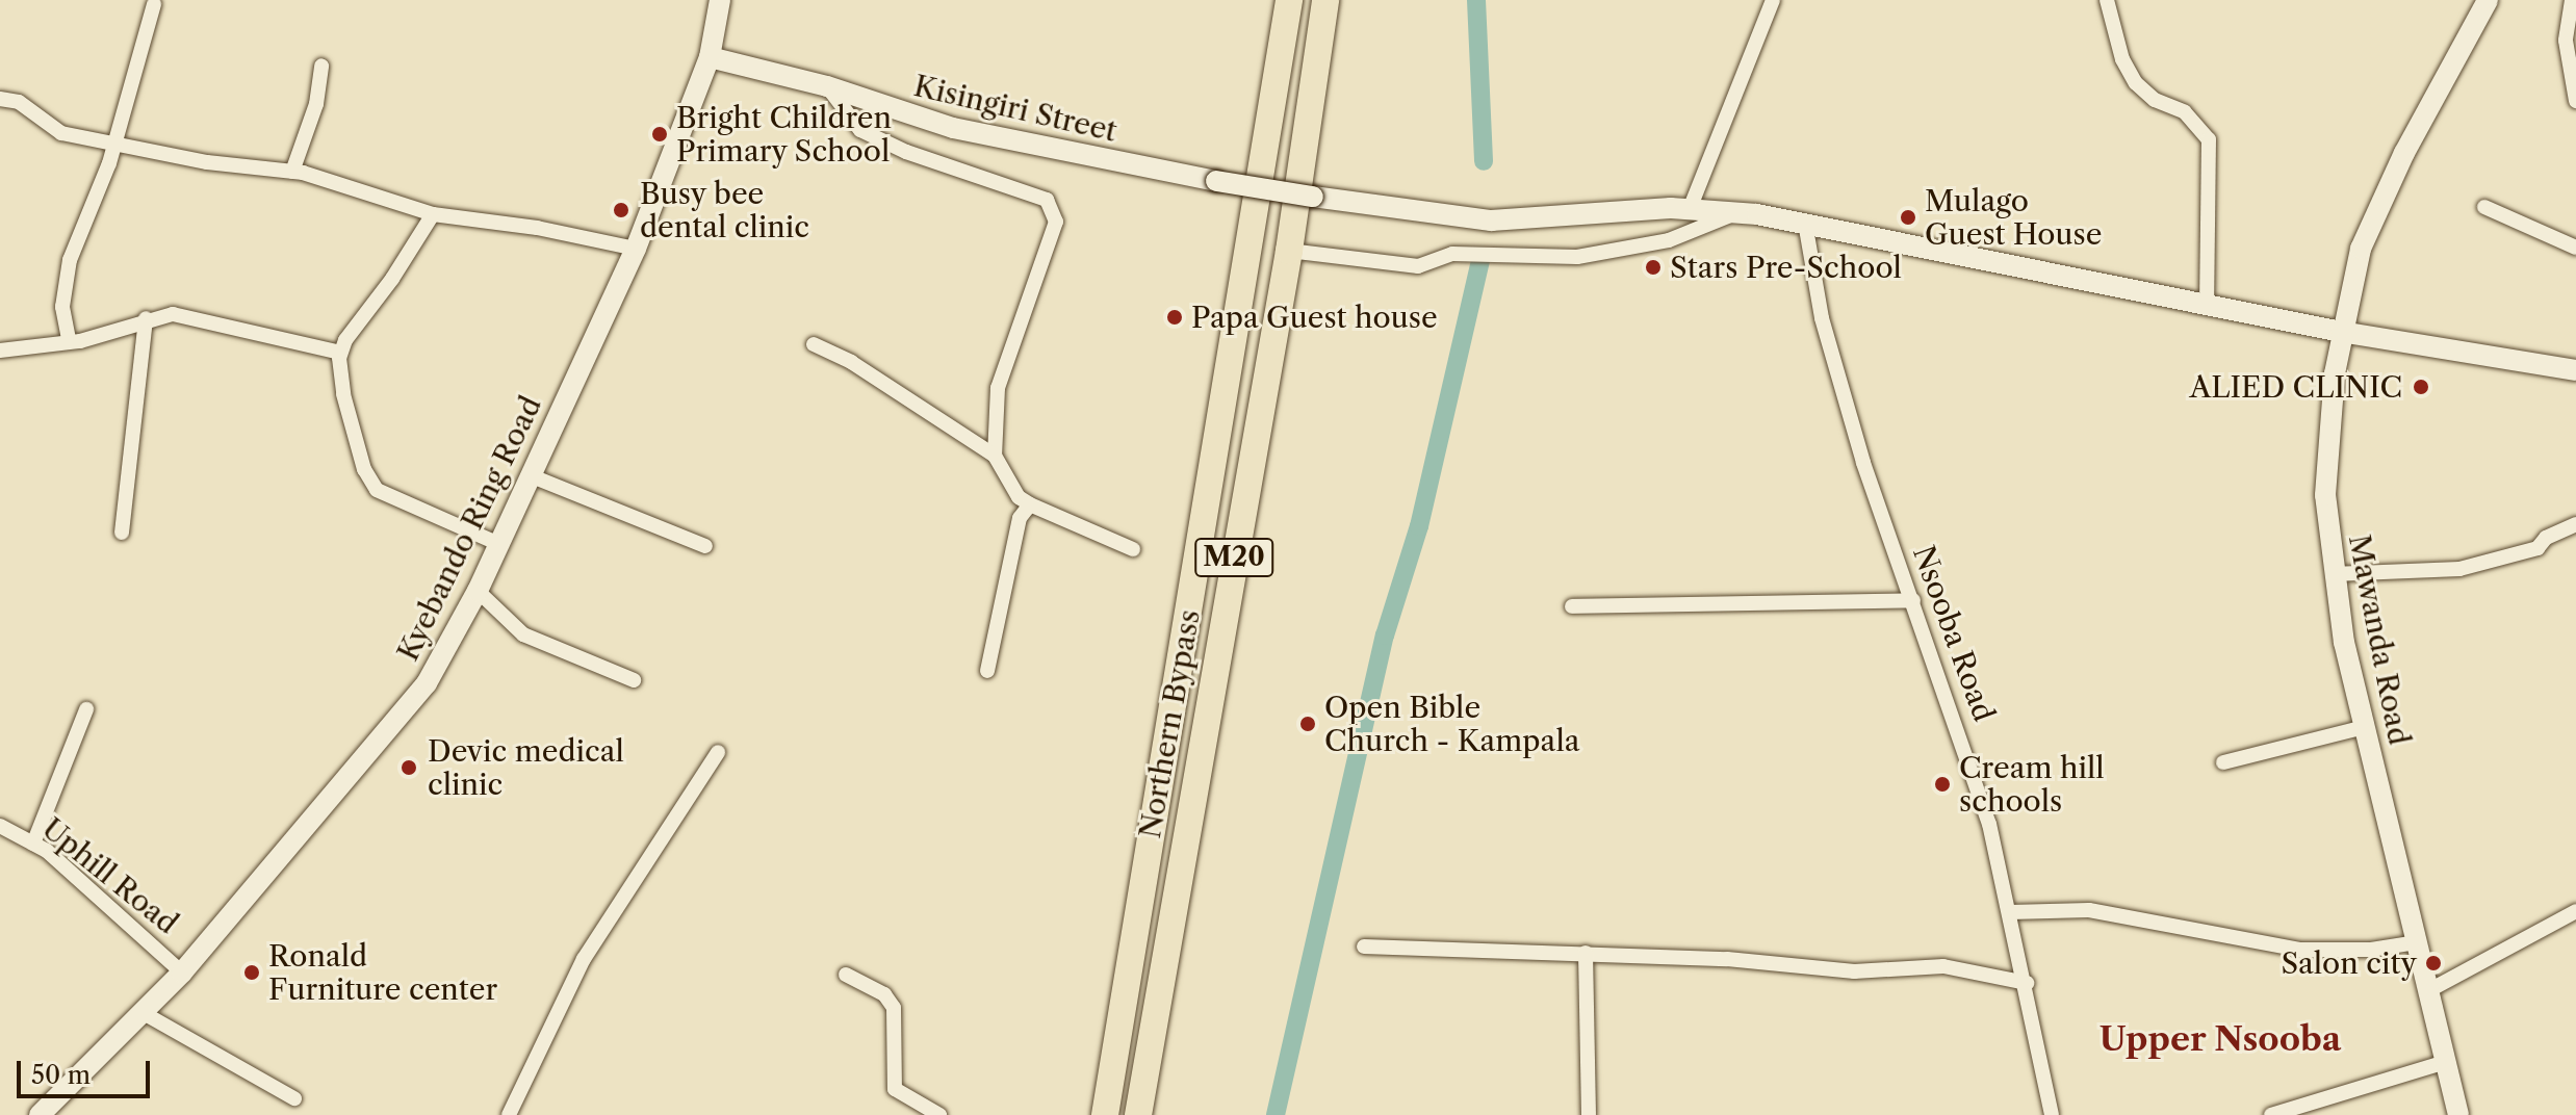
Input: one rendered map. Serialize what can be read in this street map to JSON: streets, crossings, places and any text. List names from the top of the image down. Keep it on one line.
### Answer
{"streets":{"highway":["M20","Northern Bypass"],"street":["Kisingiri Street","Kyebando Ring Road","Nsooba Road","Mawanda Road","Uphill Road"]},"crossings":[["Kisingiri Street","Kyebando Ring Road"],["Kisingiri Street","Nsooba Road"],["Kisingiri Street","Mawanda Road"],["Kyebando Ring Road","Uphill Road"]],"districts":["Upper Nsooba"],"places":["Bright Children Primary School","Busy bee dental clinic","Mulago Guest House","Stars Pre-School","Papa Guest house","ALIED CLINIC","Open Bible Church - Kampala","Devic medical clinic","Cream hill schools","Salon city","Ronald Furniture center"],"scale_bar":"50 m"}
